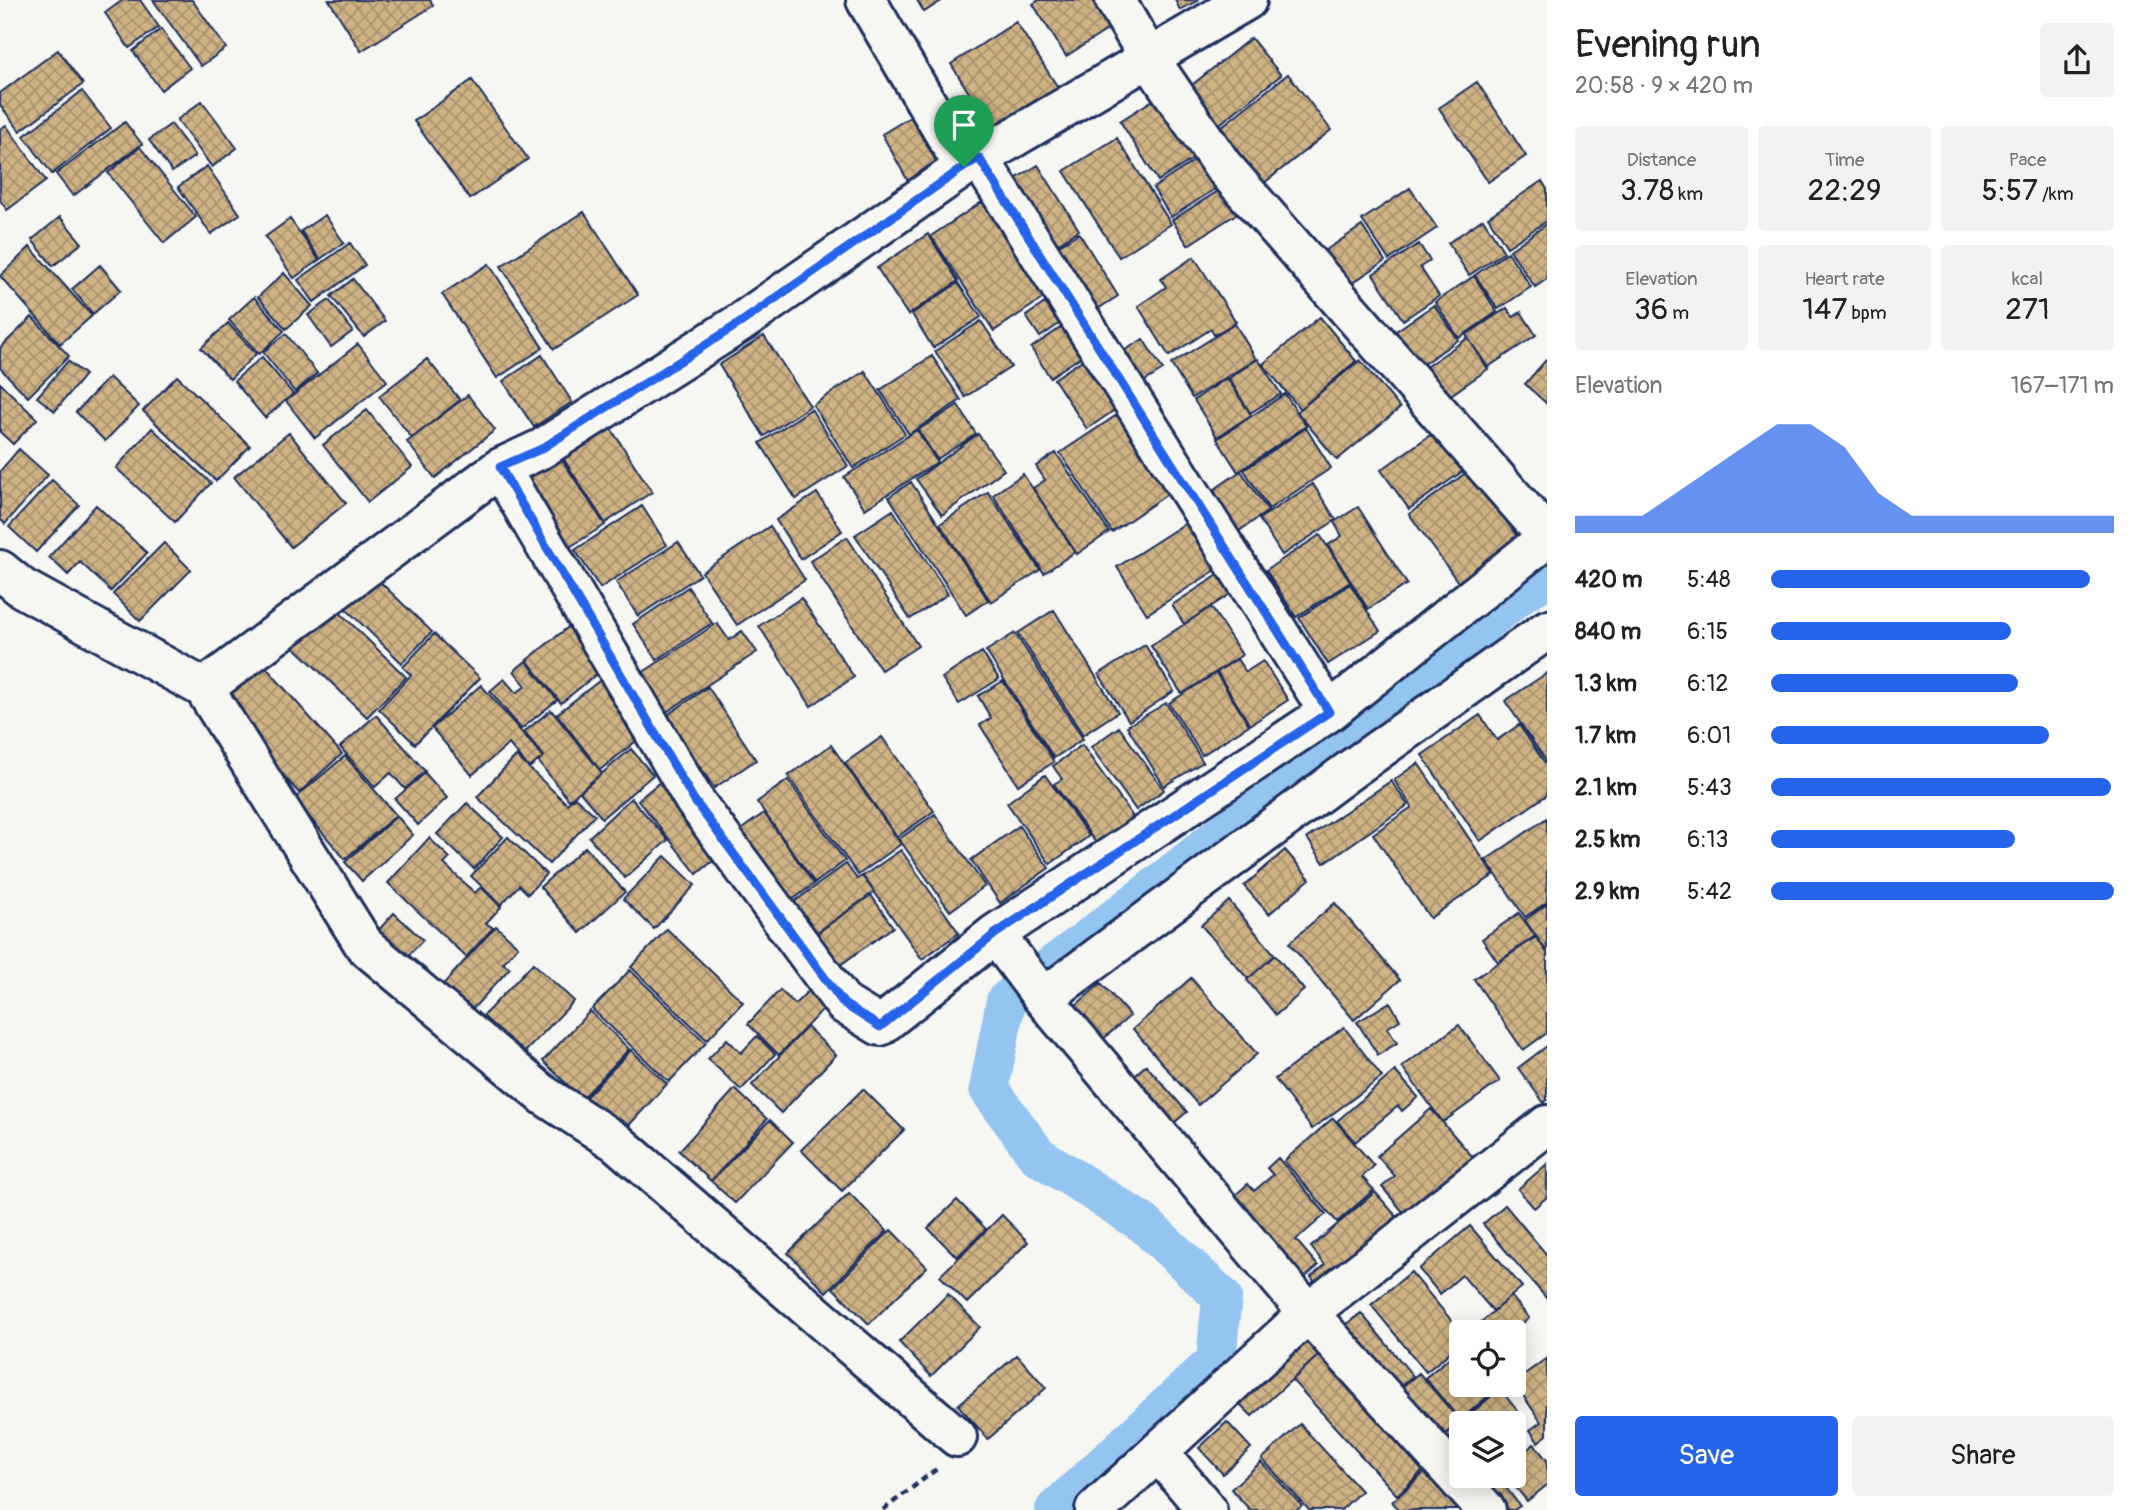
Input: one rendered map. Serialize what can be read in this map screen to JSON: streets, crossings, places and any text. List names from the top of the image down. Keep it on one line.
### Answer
{"page":{"heading":["Evening run","20:58 · 9 × 420 m"],"stats":[["Distance","3.78 km"],["Time","22:29"],["Pace","5:57 /km"],["Elevation","36 m"],["Heart rate","147 bpm"],["kcal","271"]],"chart":["Elevation","167–171 m"],"list":[{"name":"420 m","note":"5:48"},{"name":"840 m","note":"6:15"},{"name":"1.3 km","note":"6:12"},{"name":"1.7 km","note":"6:01"},{"name":"2.1 km","note":"5:43"},{"name":"2.5 km","note":"6:13"},{"name":"2.9 km","note":"5:42"}],"buttons":["Save","Share"]}}
